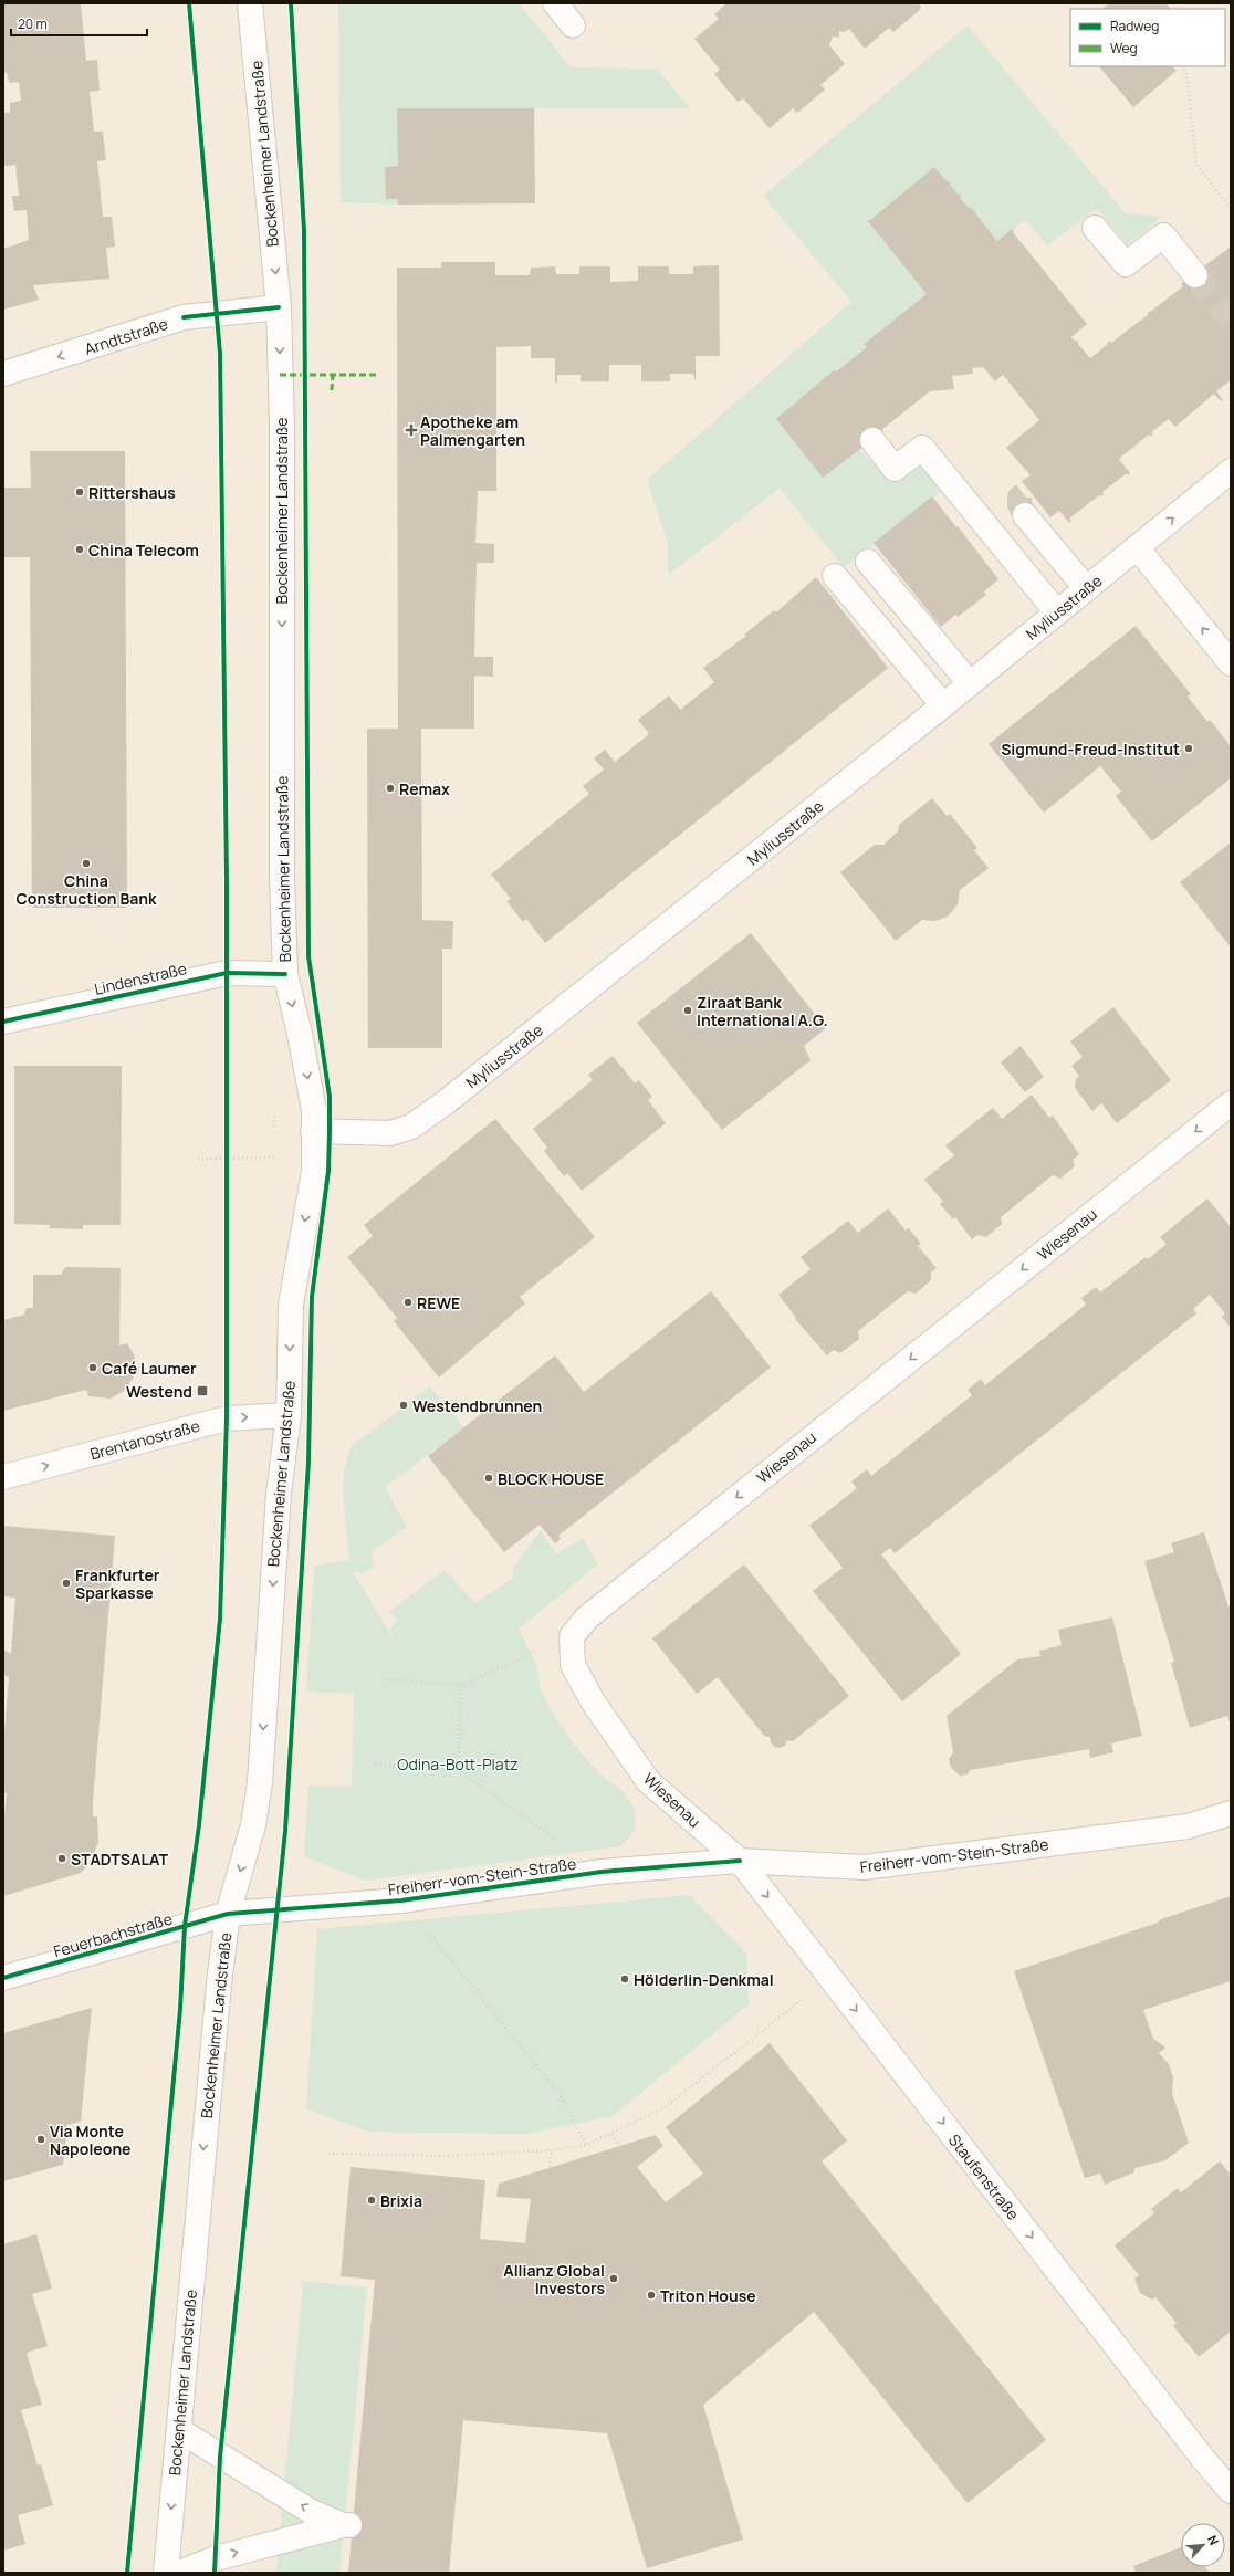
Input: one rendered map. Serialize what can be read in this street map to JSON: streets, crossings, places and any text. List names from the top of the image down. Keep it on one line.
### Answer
{"streets":{"street":["Bockenheimer Landstraße","Arndtstraße","Myliusstraße","Lindenstraße","Wiesenau","Brentanostraße","Freiherr-vom-Stein-Straße","Feuerbachstraße","Staufenstraße"]},"crossings":[["Bockenheimer Landstraße","Arndtstraße"],["Bockenheimer Landstraße","Myliusstraße"],["Bockenheimer Landstraße","Lindenstraße"],["Bockenheimer Landstraße","Brentanostraße"],["Bockenheimer Landstraße","Freiherr-vom-Stein-Straße"],["Bockenheimer Landstraße","Feuerbachstraße"],["Wiesenau","Freiherr-vom-Stein-Straße"],["Wiesenau","Staufenstraße"],["Freiherr-vom-Stein-Straße","Feuerbachstraße"],["Freiherr-vom-Stein-Straße","Staufenstraße"]],"one_way":["Bockenheimer Landstraße","Arndtstraße","Wiesenau","Brentanostraße","Staufenstraße"],"parks":["Odina-Bott-Platz"],"places":{"health":["Apotheke am Palmengarten"],"other":["Rittershaus","China Telecom","Sigmund-Freud-Institut","Remax","China Construction Bank","Ziraat Bank International A.G.","REWE","Café Laumer","Westendbrunnen","BLOCK HOUSE","Frankfurter Sparkasse","STADTSALAT","Hölderlin-Denkmal","Via Monte Napoleone","Brixia","Allianz Global Investors","Triton House"],"transit":["Westend"]},"legend":["Radweg","Weg"],"scale_bar":"20 m","north":"top right"}
